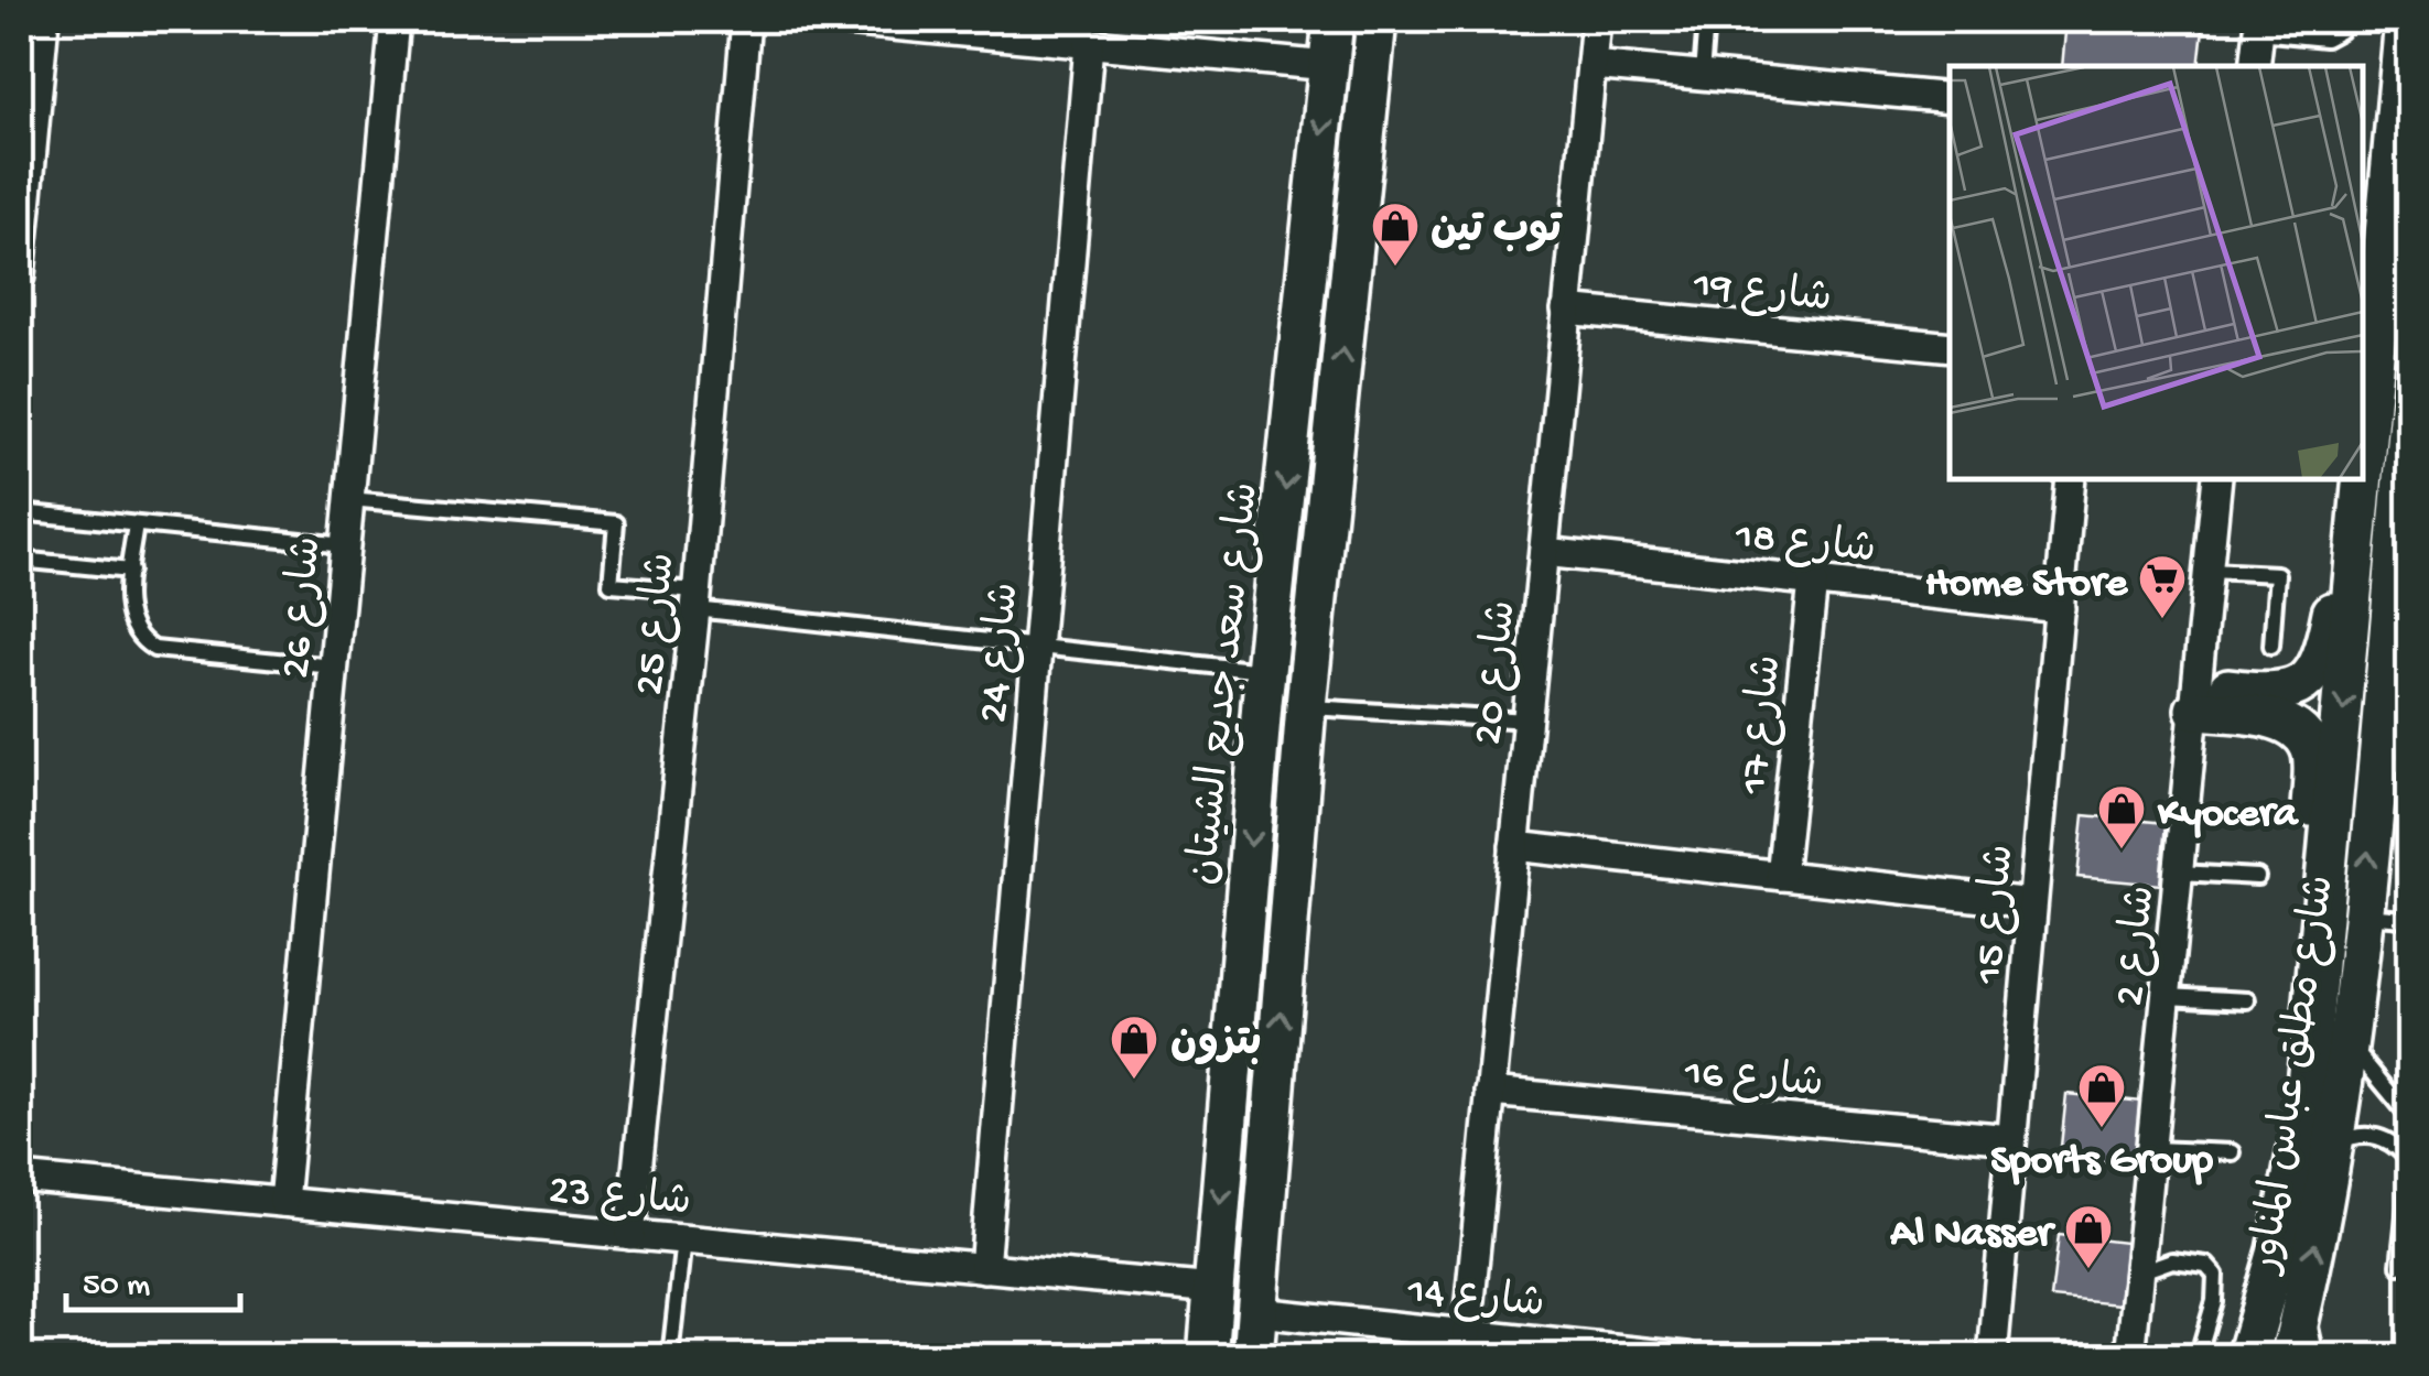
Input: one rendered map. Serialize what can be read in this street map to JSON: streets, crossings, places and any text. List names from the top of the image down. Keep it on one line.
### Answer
{"streets":{"street":["شارع 19","شارع 18","شارع 26","شارع 25","شارع 24","شارع 20","شارع سعد جديع الشيتان","شارع 17","شارع 15","شارع 2","شارع مطلق عباس المناور","شارع 16","شارع 23","شارع 14"]},"crossings":[["شارع 19","شارع 20"],["شارع 18","شارع 20"],["شارع 18","شارع 17"],["شارع 18","شارع 15"],["شارع 26","شارع 23"],["شارع 25","شارع 23"],["شارع 24","شارع 23"],["شارع 20","شارع 16"],["شارع 20","شارع 14"],["شارع سعد جديع الشيتان","شارع 23"],["شارع 15","شارع 16"]],"places":{"shop":["توب تين","Kyocera","بتزون","Sports Group","Al Nasser"],"supermarket":["Home Store"]},"scale_bar":"50 m"}
